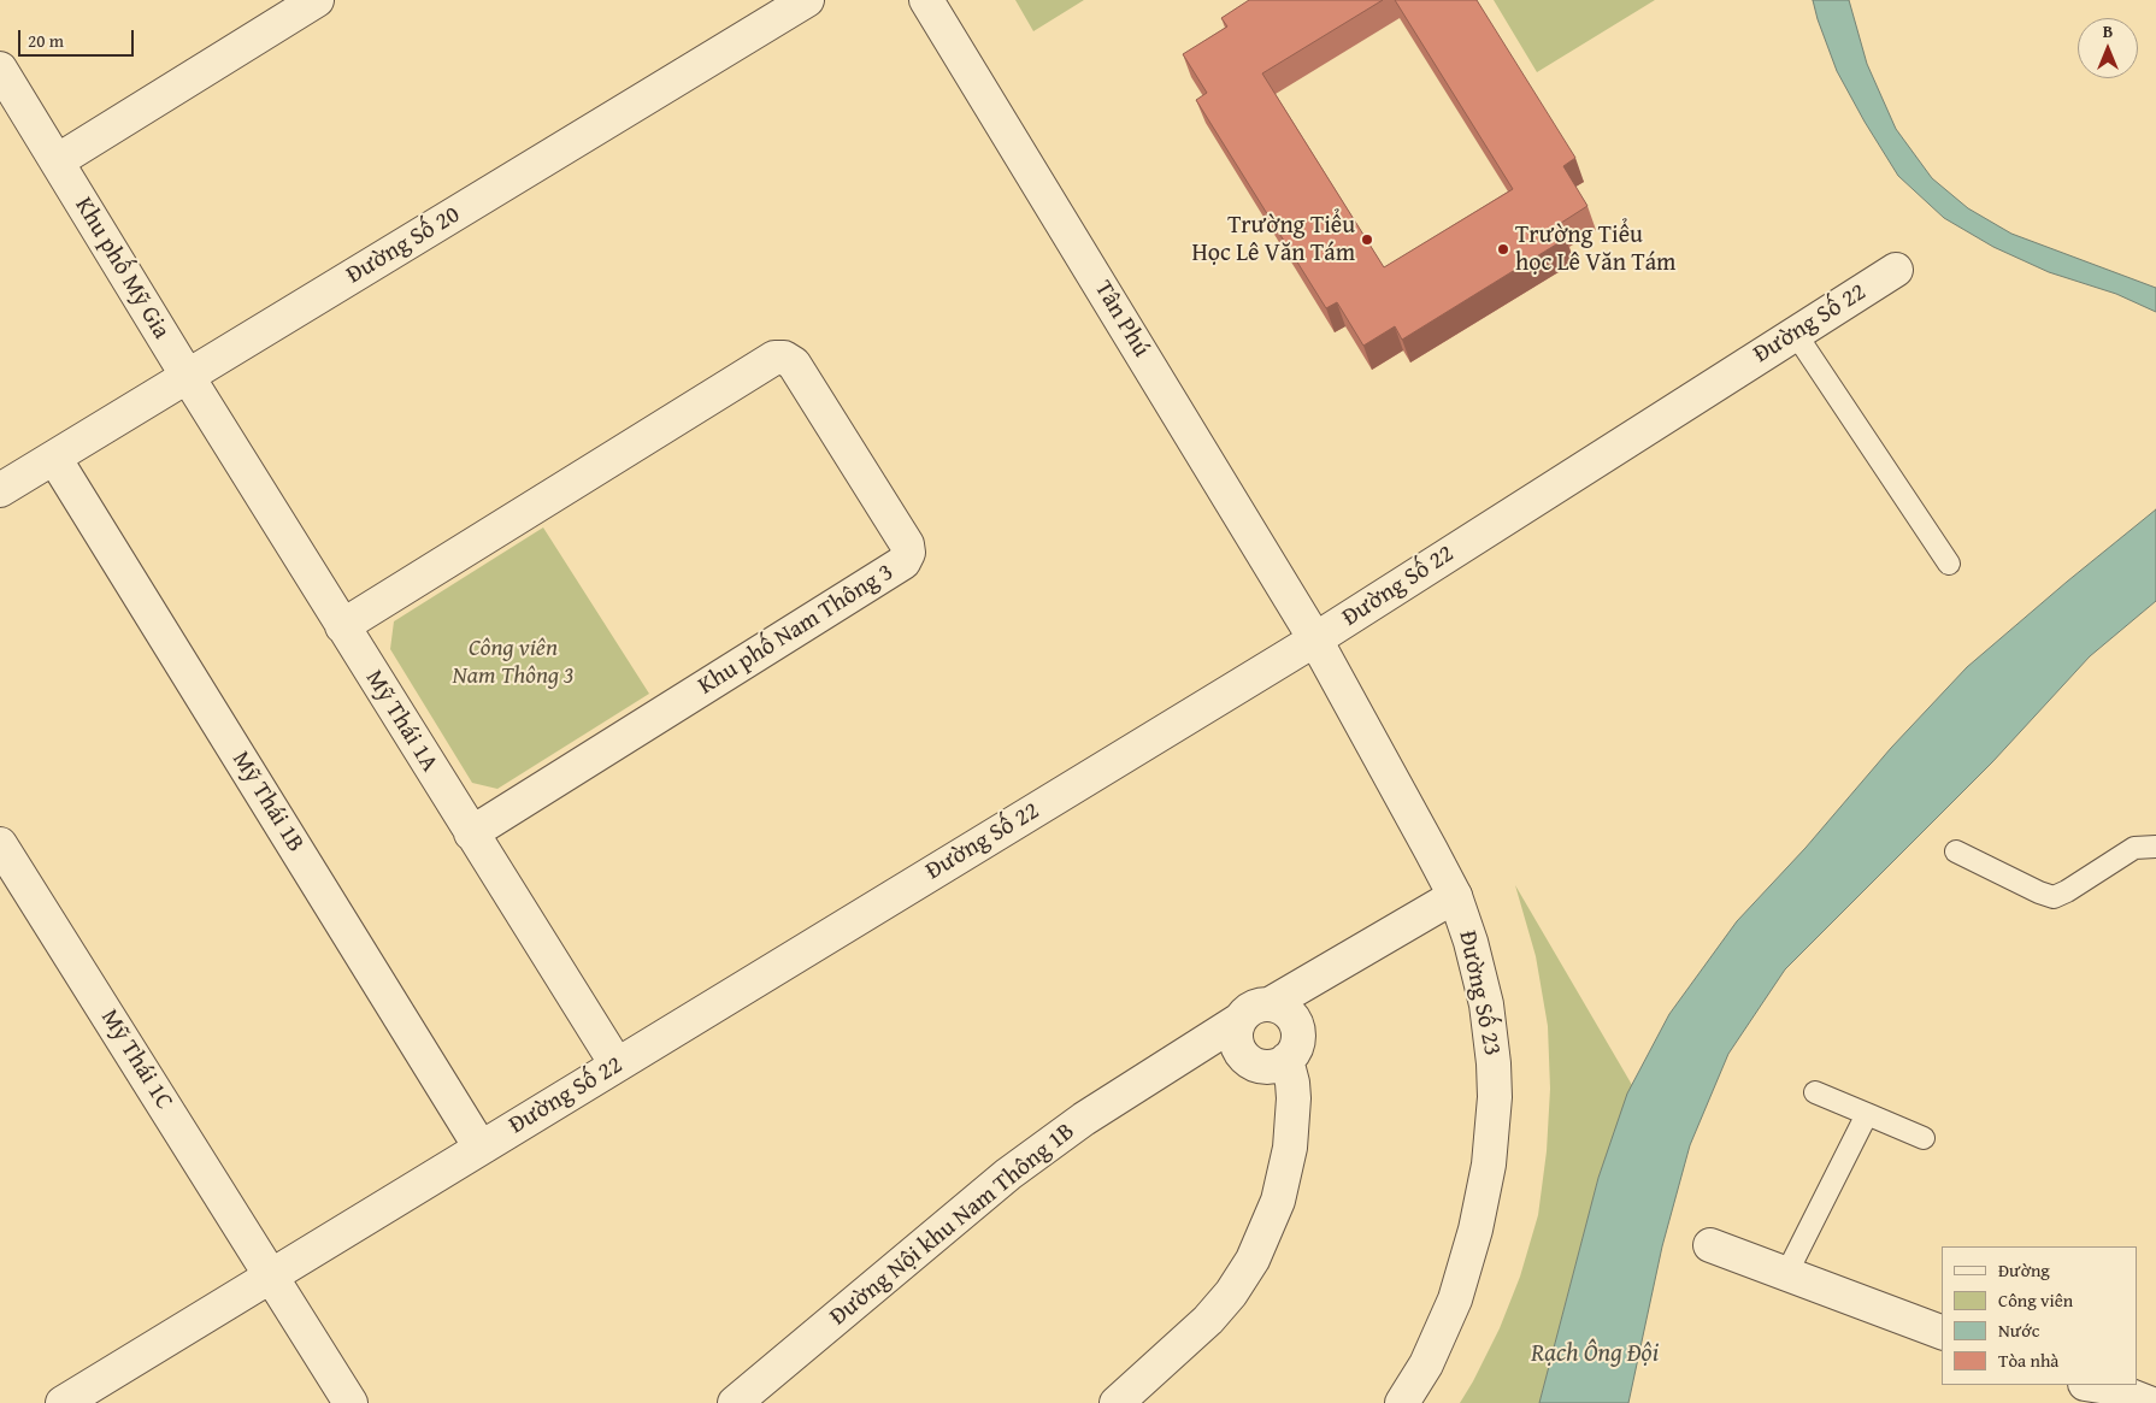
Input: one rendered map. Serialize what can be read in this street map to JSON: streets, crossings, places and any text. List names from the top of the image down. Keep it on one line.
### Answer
{"streets":{"street":["Đường Số 20","Khu phố Mỹ Gia","Tân Phú","Đường Số 22","Khu phố Nam Thông 3","Mỹ Thái 1A","Mỹ Thái 1B","Đường Số 23","Mỹ Thái 1C","Đường Nội khu Nam Thông 1B"]},"crossings":[["Đường Số 20","Khu phố Mỹ Gia"],["Đường Số 20","Mỹ Thái 1A"],["Đường Số 20","Mỹ Thái 1B"],["Khu phố Mỹ Gia","Mỹ Thái 1A"],["Tân Phú","Đường Số 22"],["Tân Phú","Đường Số 23"],["Đường Số 22","Mỹ Thái 1A"],["Đường Số 22","Mỹ Thái 1B"],["Đường Số 22","Đường Số 23"],["Đường Số 22","Mỹ Thái 1C"],["Khu phố Nam Thông 3","Mỹ Thái 1A"]],"water":["Rạch Ông Đội"],"parks":["Công viên Nam Thông 3"],"places":["Trường Tiểu Học Lê Văn Tám","Trường Tiểu học Lê Văn Tám"],"legend":["Đường","Công viên","Nước","Tòa nhà"],"scale_bar":"20 m","north":"top"}
